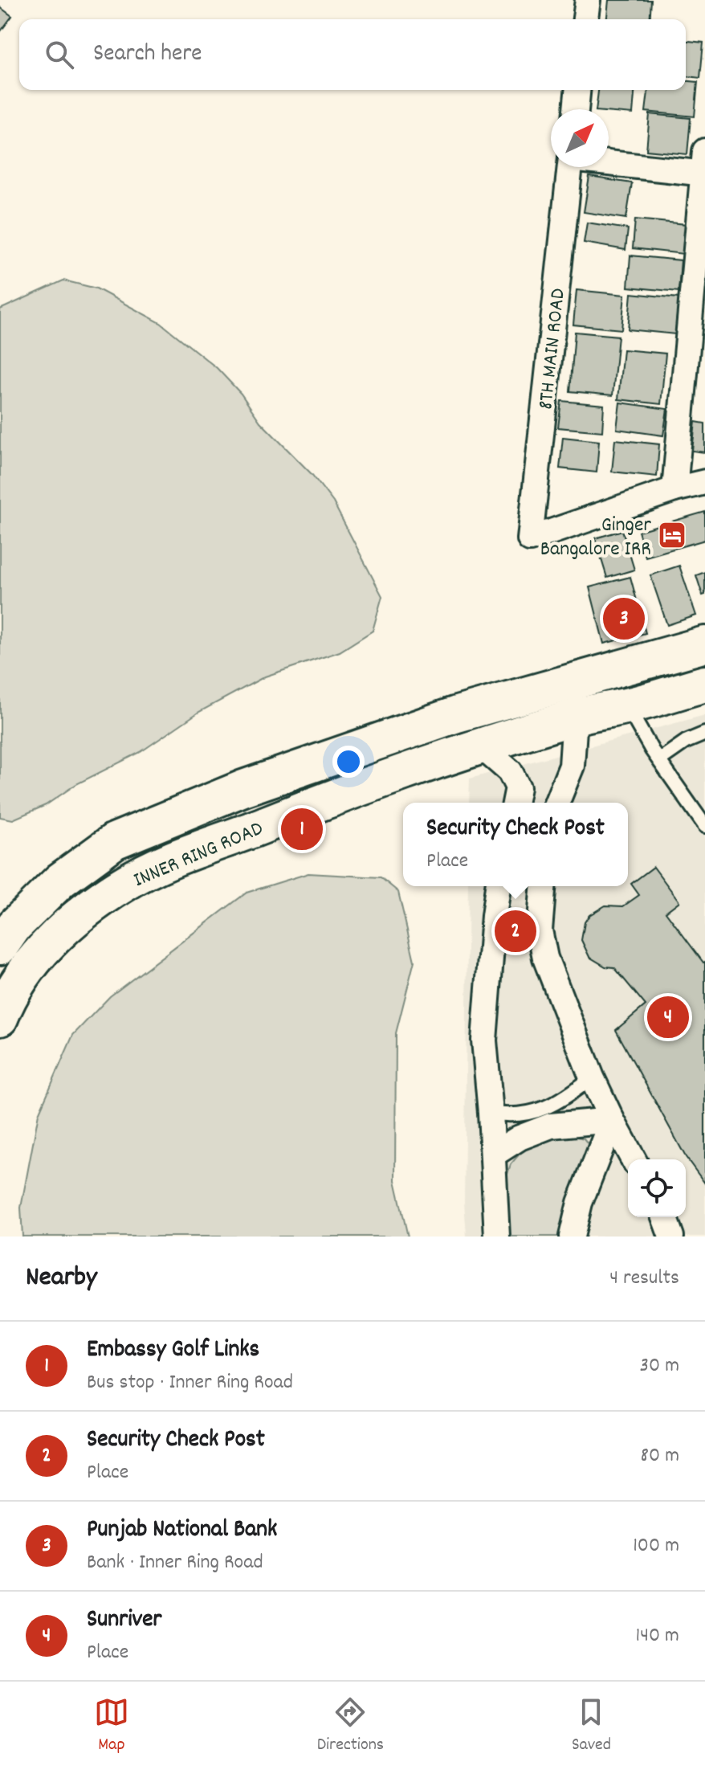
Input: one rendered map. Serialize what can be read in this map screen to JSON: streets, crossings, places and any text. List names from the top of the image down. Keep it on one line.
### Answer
{"streets":{"main road":["INNER RING ROAD"],"street":["8TH MAIN ROAD"]},"places":{"hotel":["Ginger Bangalore IRR"]},"north":"top right","page":{"search":"Search here","pins":["3","1","2","4"],"popup":["Security Check Post","Place"],"heading":["Nearby","4 results"],"list":[{"mark":"1","name":"Embassy Golf Links","note":"Bus stop · Inner Ring Road","value":"30 m"},{"mark":"2","name":"Security Check Post","note":"Place","value":"80 m"},{"mark":"3","name":"Punjab National Bank","note":"Bank · Inner Ring Road","value":"100 m"},{"mark":"4","name":"Sunriver","note":"Place","value":"140 m"}],"nav":["Map","Directions","Saved"]}}
